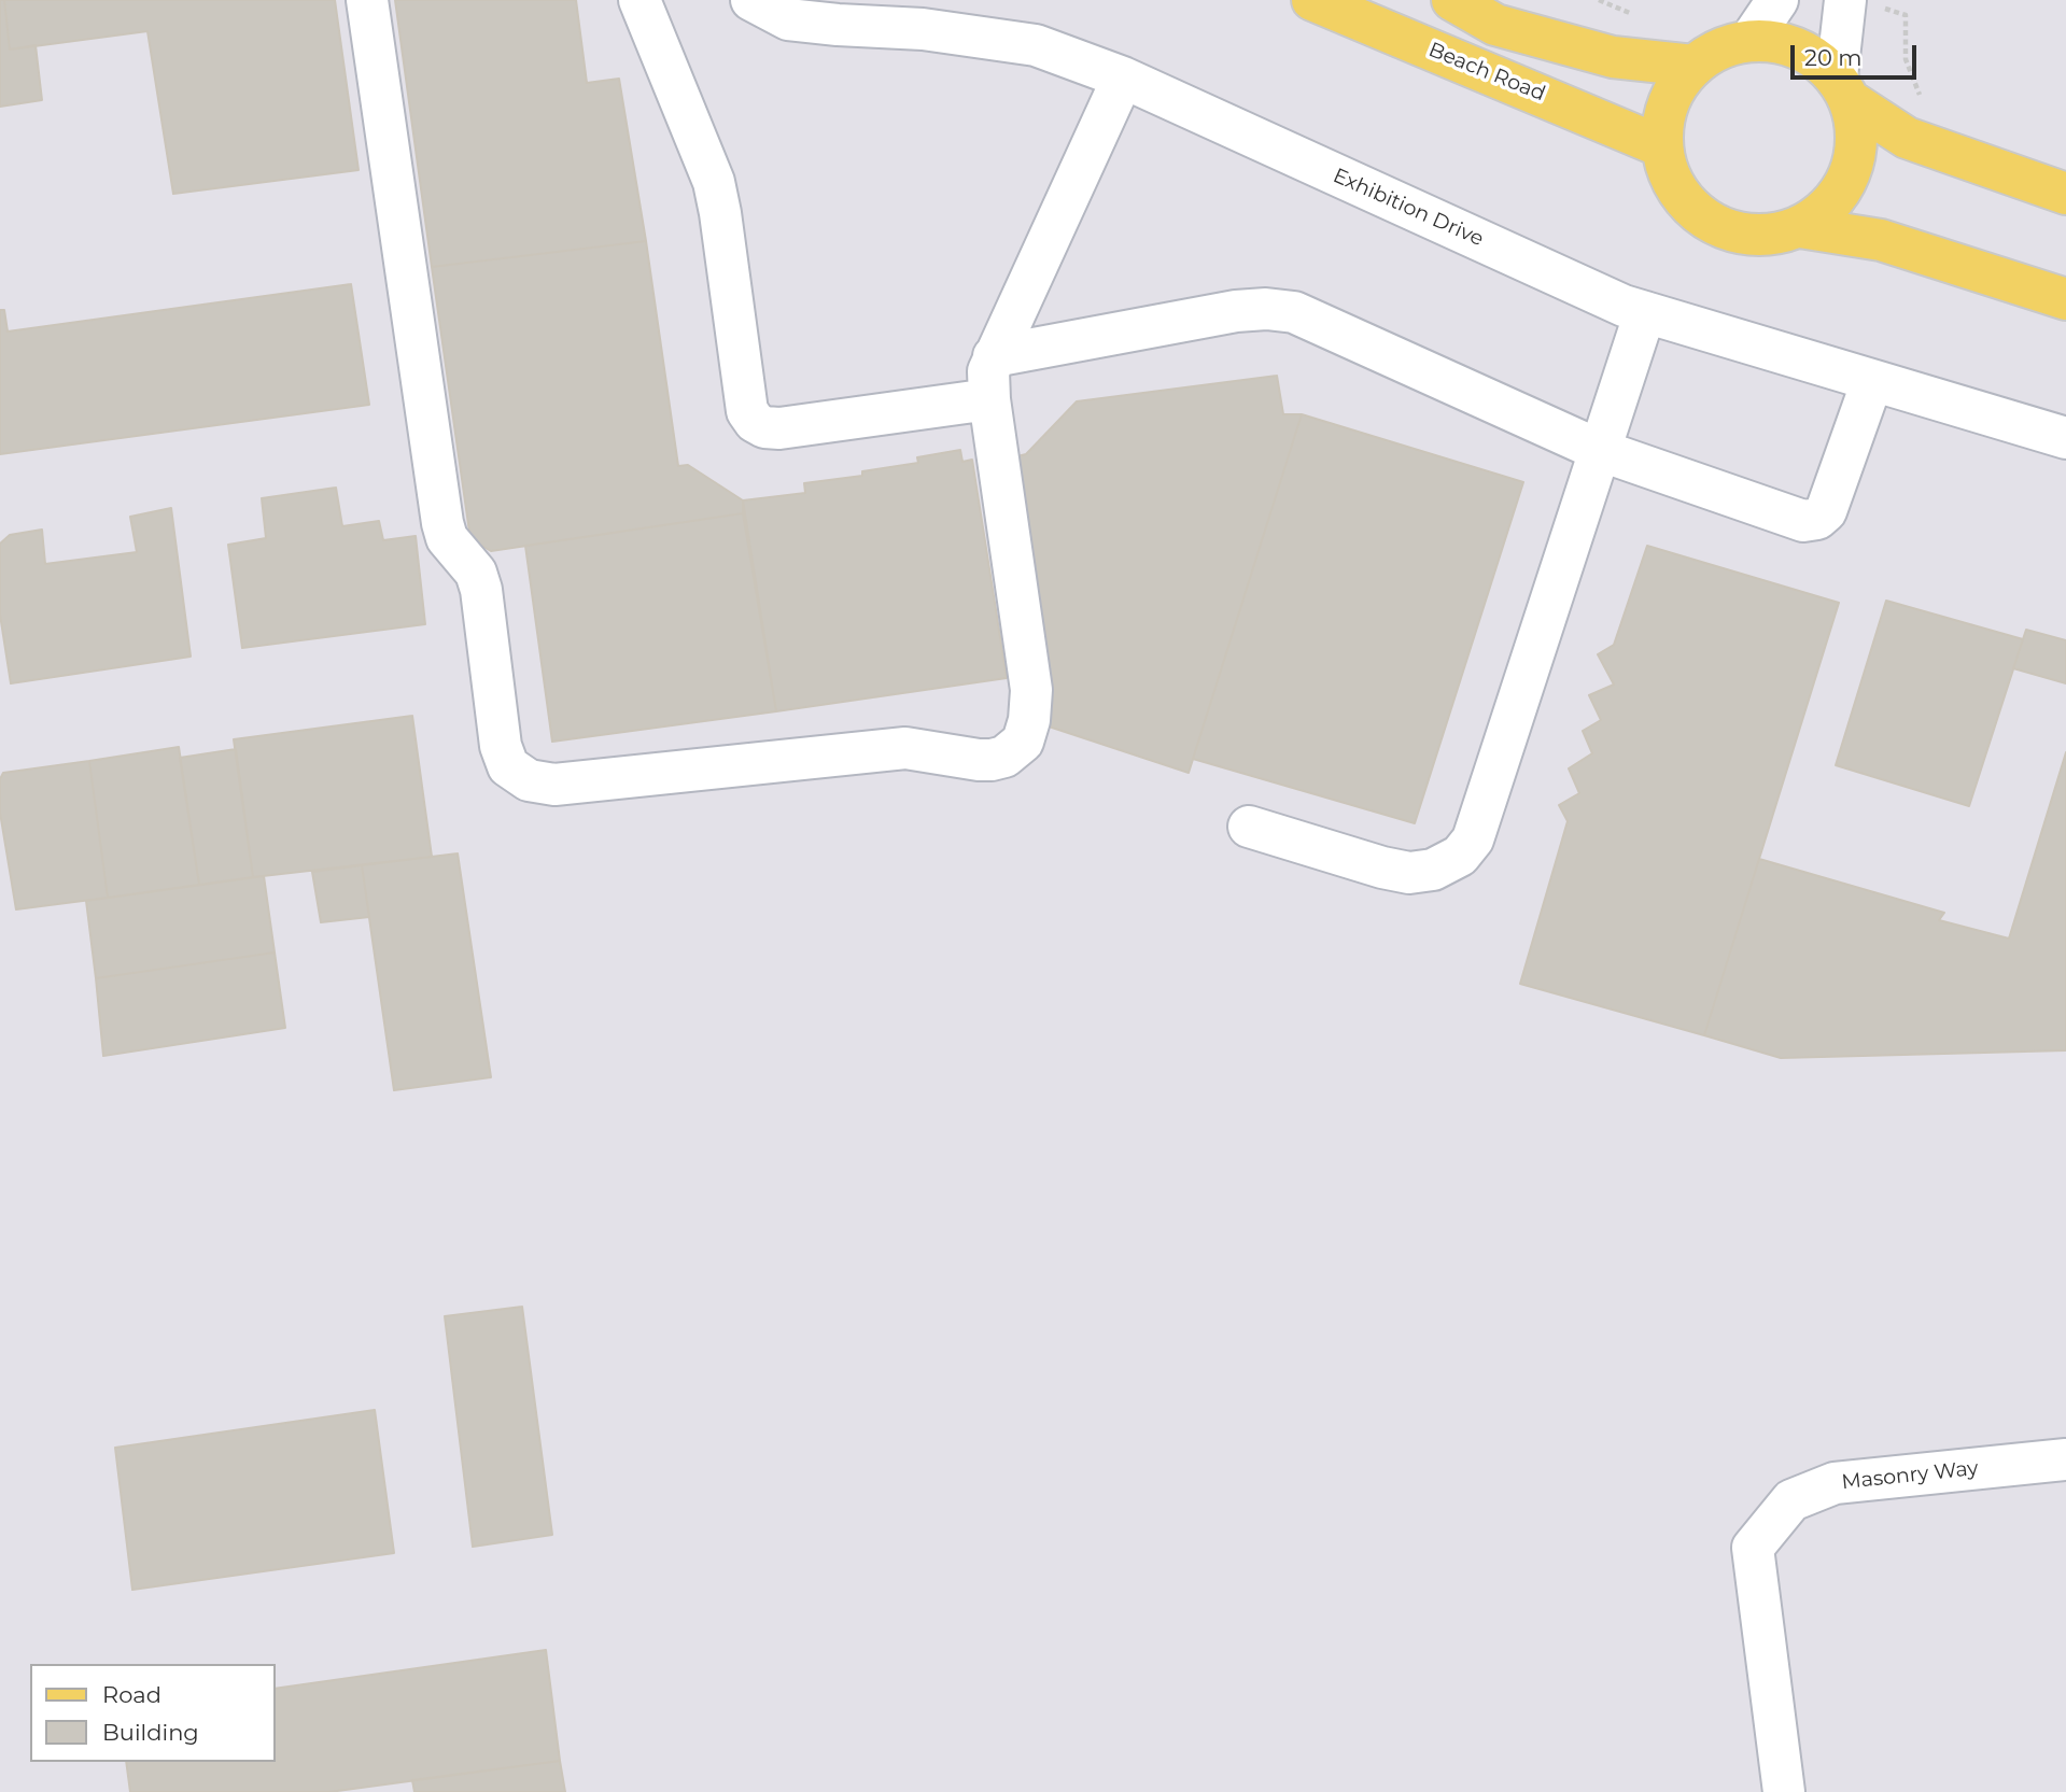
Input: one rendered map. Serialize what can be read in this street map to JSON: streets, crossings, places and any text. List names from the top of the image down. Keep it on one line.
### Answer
{"streets":{"main road":["Beach Road"],"street":["Exhibition Drive","Masonry Way"]},"legend":["Road","Building"],"scale_bar":"20 m"}
